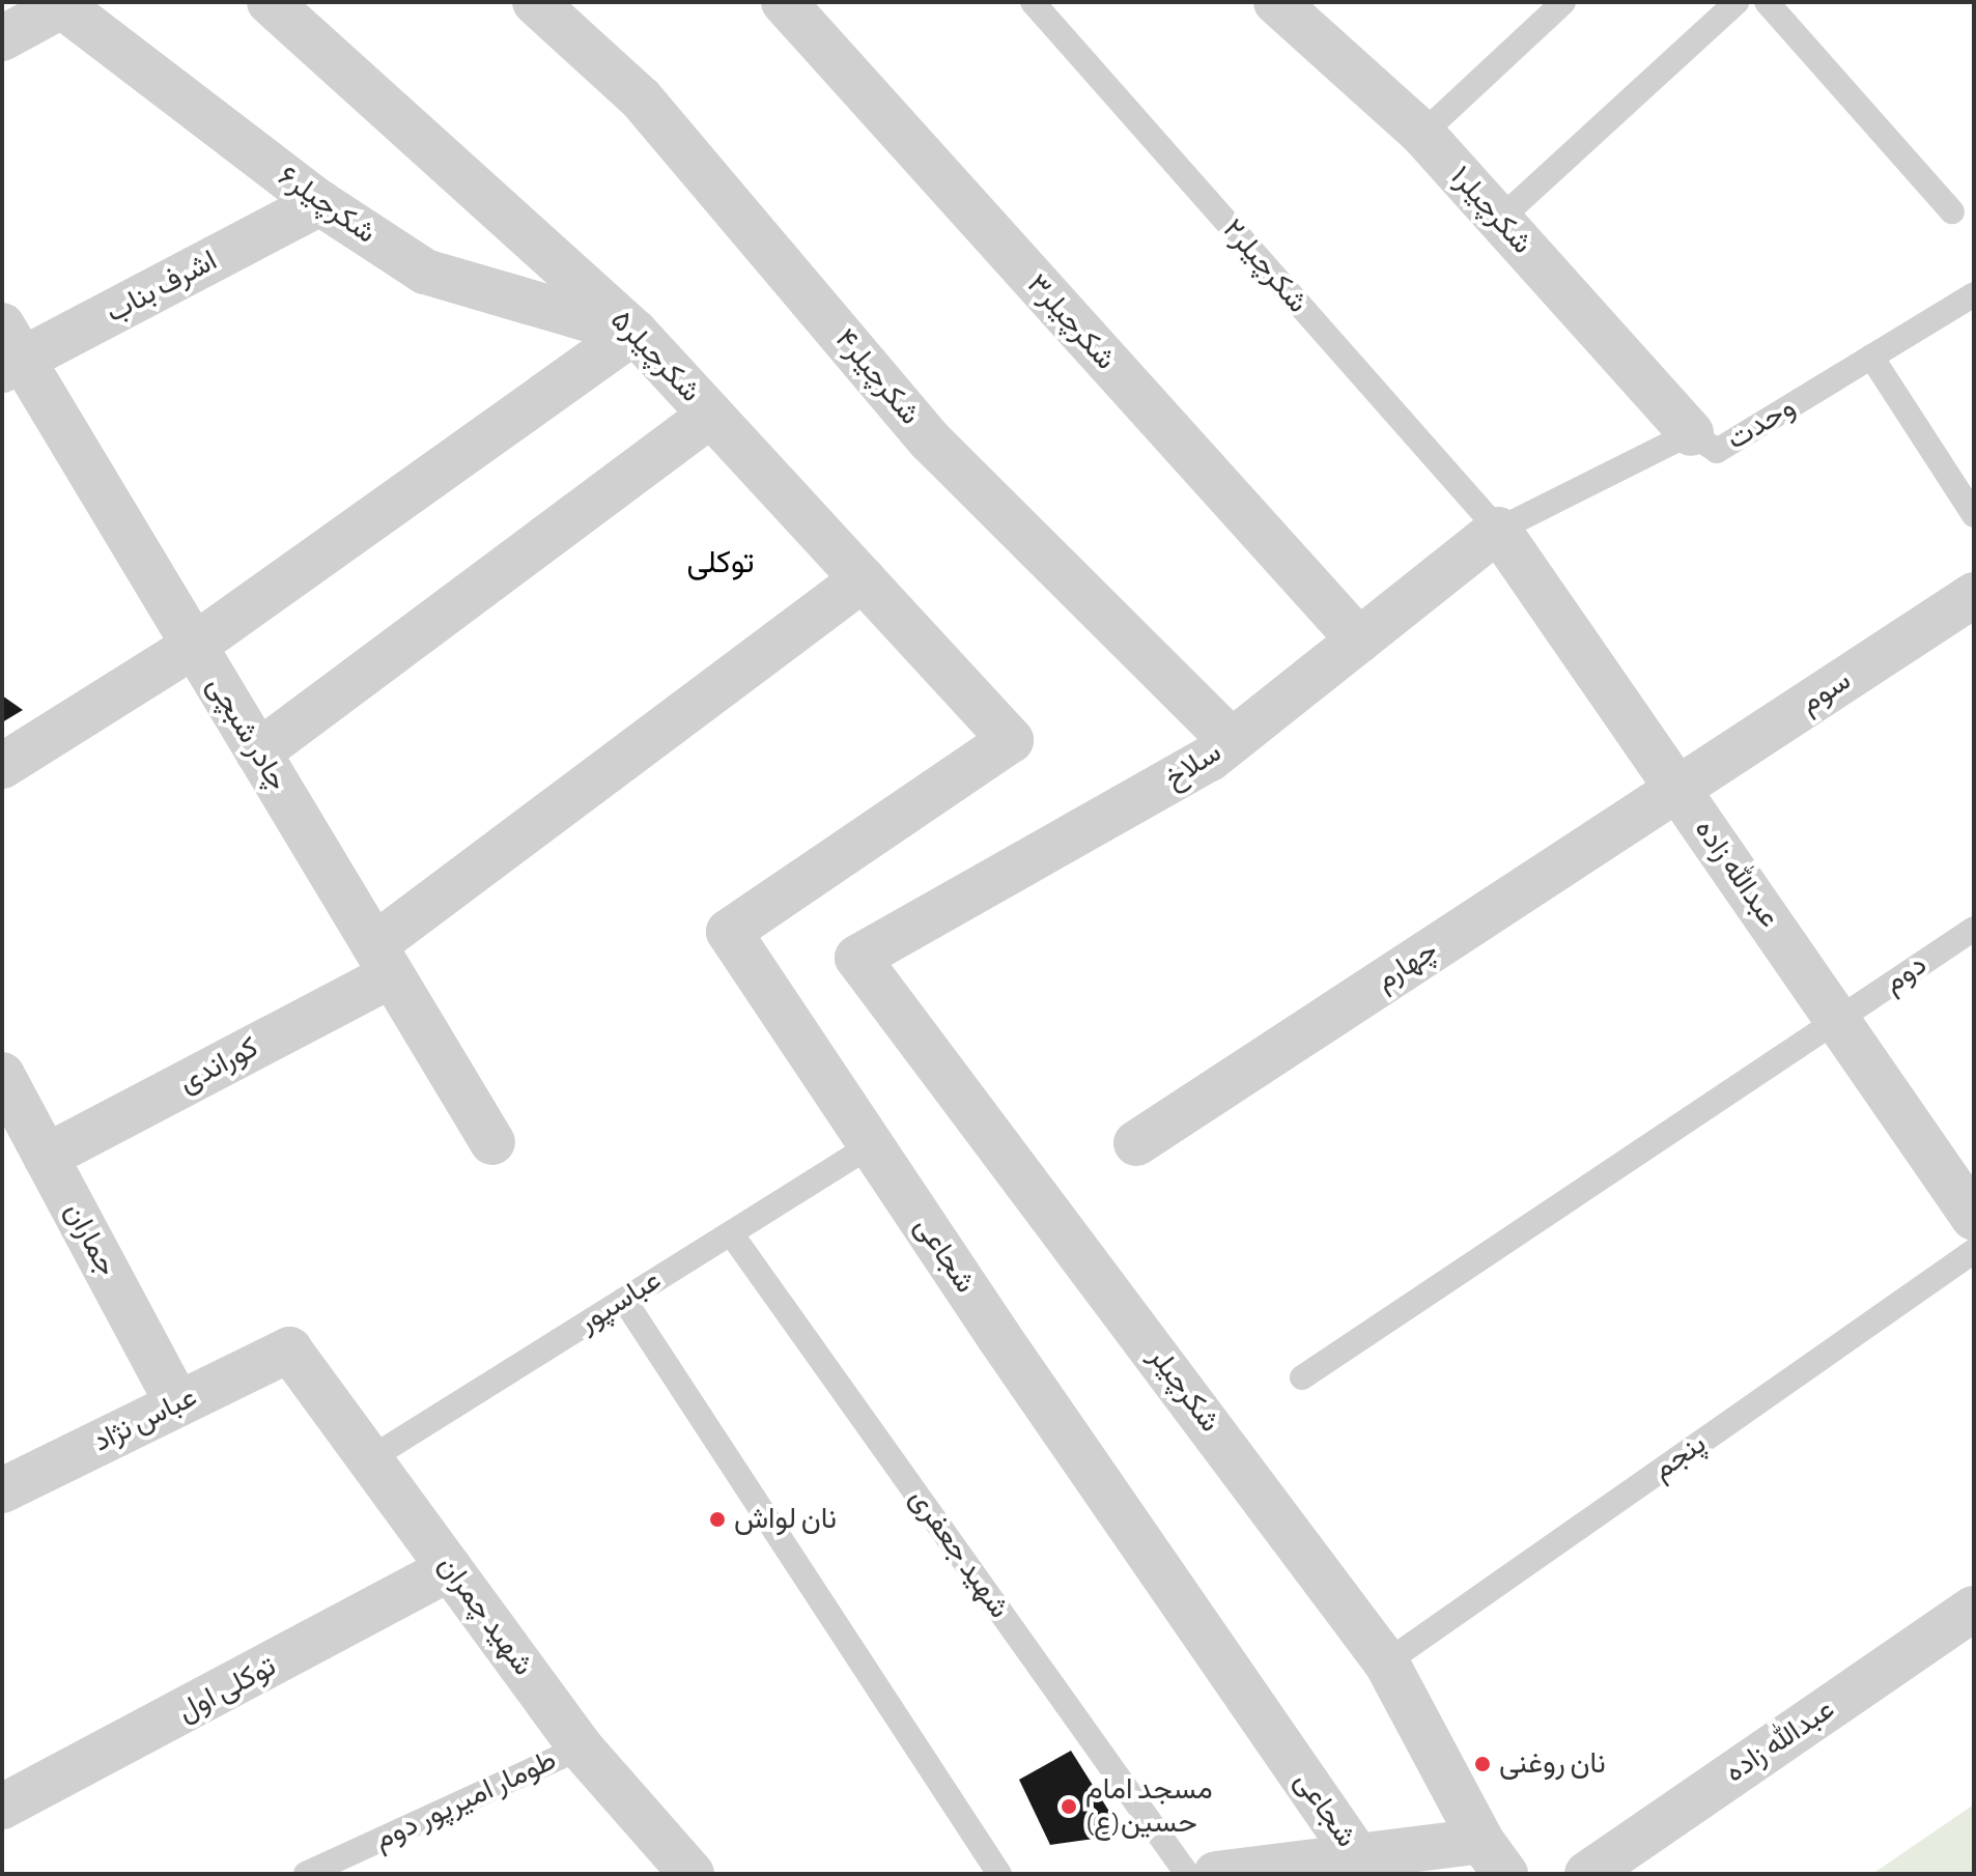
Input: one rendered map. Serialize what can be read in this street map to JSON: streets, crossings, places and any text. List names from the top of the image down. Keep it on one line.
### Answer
{"streets":{"street":["شکرچیلر۶","شکرچیلر۱","اشرف بناب","شکرچیلر۳","شکرچیلر۵","شکرچیلر۴","سوم","چادر شبچی","سلاخ","عبدالله زاده","چهارم","کوراندی","جماران","شجاعی","شکرچیلر","عباس نژاد","شهید چمران","توکلی اول"],"lane":["شکرچیلر۲","وحدت","دوم","عباسپور","پنجم","شهید جعفری","طومار امیرپور دوم"]},"crossings":[["شکرچیلر۶","اشرف بناب"],["شکرچیلر۶","شکرچیلر۵"],["شکرچیلر۱","وحدت"],["شکرچیلر۲","وحدت"],["شکرچیلر۲","سلاخ"],["شکرچیلر۲","عبدالله زاده"],["اشرف بناب","چادر شبچی"],["شکرچیلر۳","سلاخ"],["شکرچیلر۵","کوراندی"],["شکرچیلر۵","شجاعی"],["شکرچیلر۴","سلاخ"],["وحدت","سلاخ"],["وحدت","عبدالله زاده"],["سوم","عبدالله زاده"],["سوم","چهارم"],["چادر شبچی","کوراندی"],["سلاخ","عبدالله زاده"],["سلاخ","شکرچیلر"],["عبدالله زاده","چهارم"],["عبدالله زاده","دوم"],["کوراندی","جماران"],["جماران","عباس نژاد"],["شجاعی","عباسپور"],["عباسپور","شهید جعفری"],["عباسپور","شهید چمران"],["شکرچیلر","پنجم"],["عباس نژاد","شهید چمران"],["شهید چمران","توکلی اول"],["شهید چمران","طومار امیرپور دوم"]],"districts":["توکلی"],"places":["نان لواش","نان روغنی","مسجد امام حسین(ع)"]}
